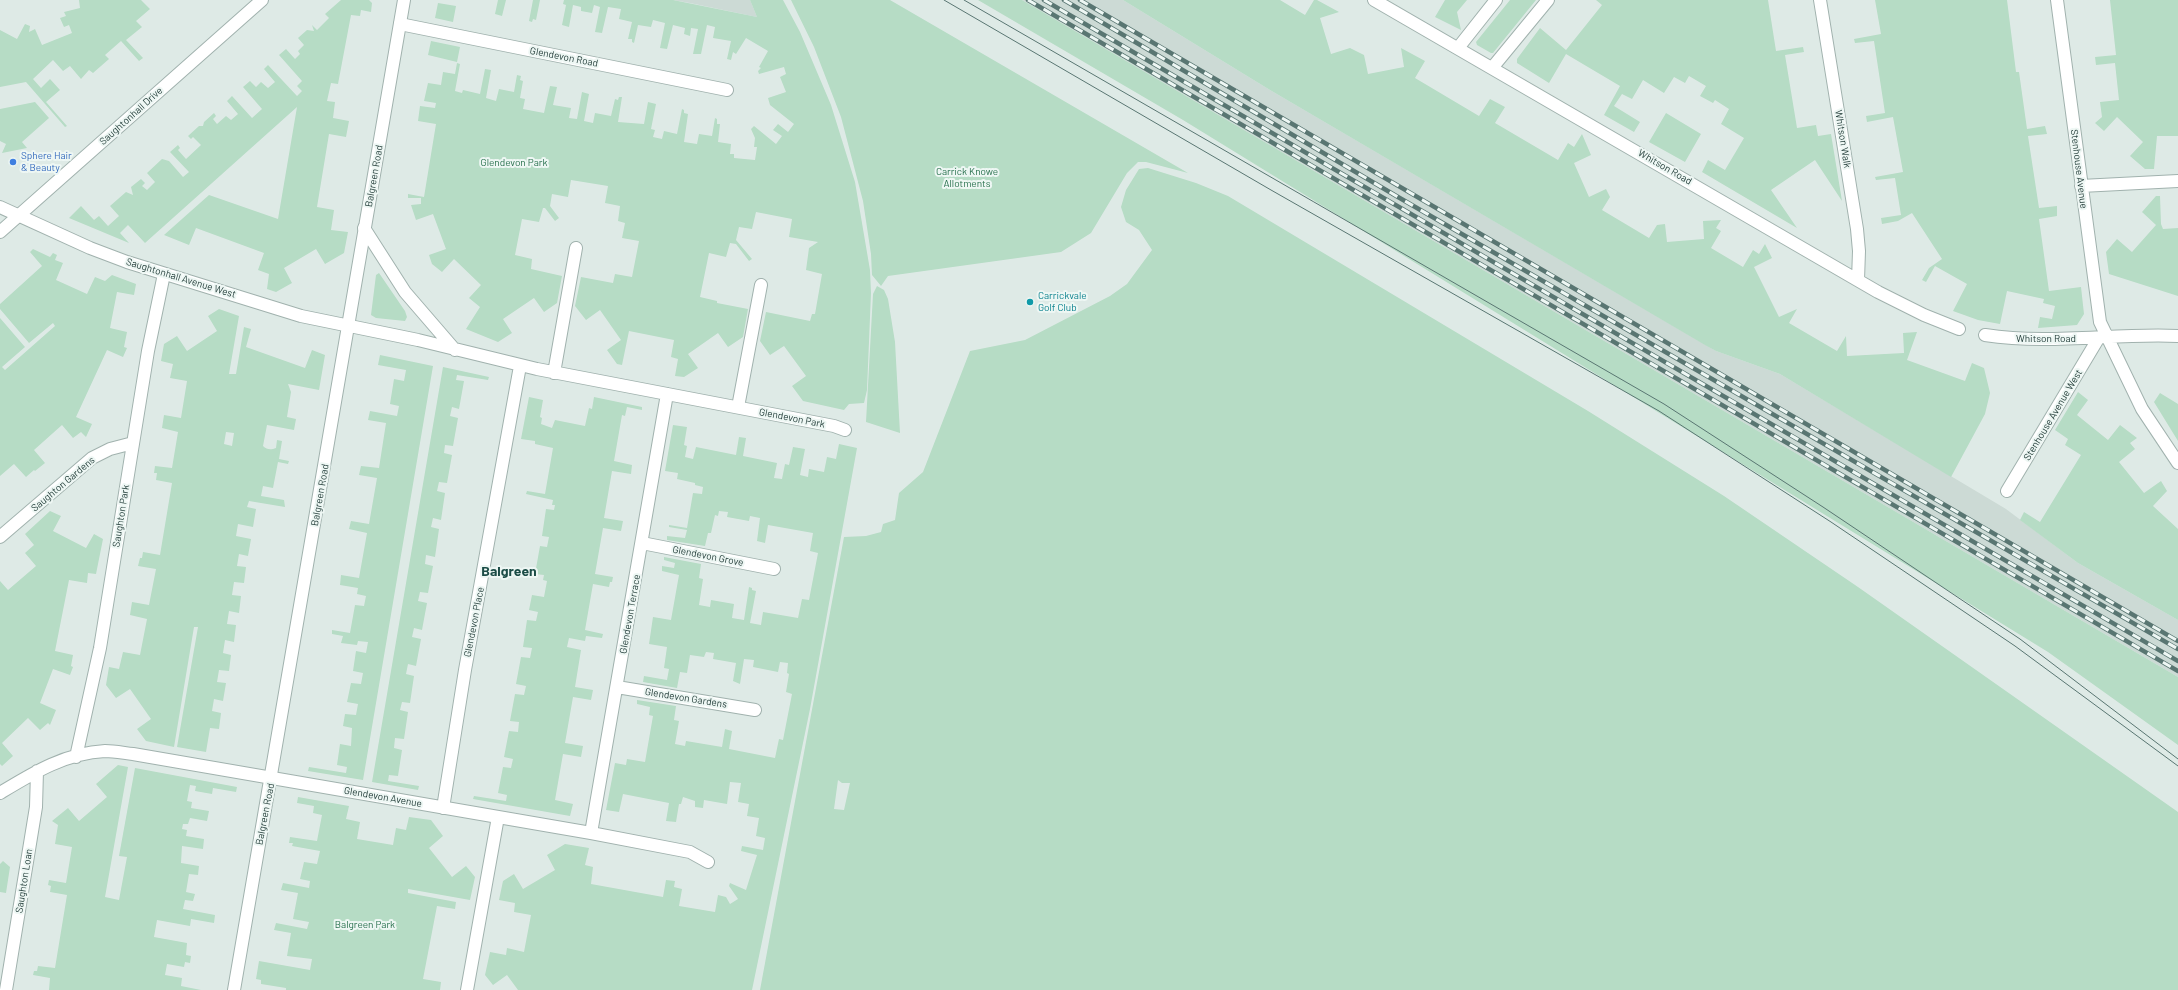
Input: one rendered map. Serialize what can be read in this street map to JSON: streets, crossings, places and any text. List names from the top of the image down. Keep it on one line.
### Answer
{"streets":{"street":["Glendevon Road","Saughtonhall Drive","Whitson Walk","Whitson Road","Stenhouse Avenue","Balgreen Road","Saughtonhall Avenue West","Stenhouse Avenue West","Glendevon Park","Saughton Gardens","Saughton Park","Glendevon Grove","Glendevon Terrace","Glendevon Place","Glendevon Gardens","Glendevon Avenue","Saughton Loan"]},"crossings":[["Glendevon Road","Balgreen Road"],["Saughtonhall Drive","Saughtonhall Avenue West"],["Whitson Walk","Whitson Road"],["Whitson Road","Stenhouse Avenue"],["Whitson Road","Stenhouse Avenue West"],["Stenhouse Avenue","Stenhouse Avenue West"],["Balgreen Road","Saughtonhall Avenue West"],["Balgreen Road","Glendevon Park"],["Balgreen Road","Glendevon Avenue"],["Saughtonhall Avenue West","Glendevon Park"],["Saughtonhall Avenue West","Saughton Park"],["Glendevon Park","Glendevon Terrace"],["Glendevon Park","Glendevon Place"],["Saughton Gardens","Saughton Park"],["Saughton Park","Glendevon Avenue"],["Glendevon Grove","Glendevon Terrace"],["Glendevon Terrace","Glendevon Gardens"],["Glendevon Terrace","Glendevon Avenue"],["Glendevon Place","Glendevon Avenue"],["Glendevon Avenue","Saughton Loan"]],"districts":["Balgreen"],"parks":["Glendevon Park","Carrick Knowe Allotments","Balgreen Park"],"places":["Sphere Hair & Beauty","Carrickvale Golf Club"]}
